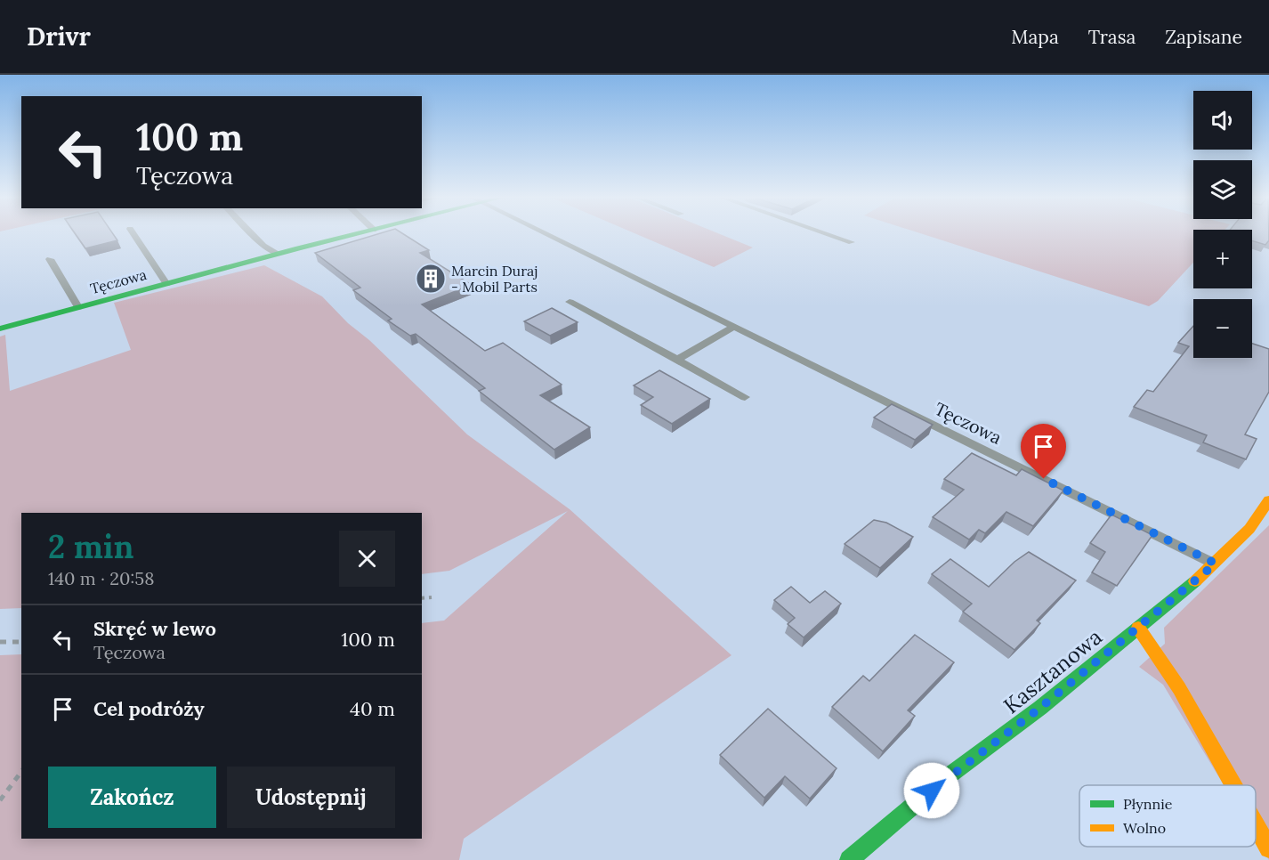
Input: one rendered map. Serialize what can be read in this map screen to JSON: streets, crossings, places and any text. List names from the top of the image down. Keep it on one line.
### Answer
{"streets":{"street":["Tęczowa","Kasztanowa"]},"crossings":[["Tęczowa","Kasztanowa"]],"places":{"building":["Marcin Duraj - Mobil Parts"]},"legend":["Płynnie","Wolno"],"page":{"header":"Drivr","nav":["Mapa","Trasa","Zapisane"],"map_buttons":["+","−"],"turn":["100 m","Tęczowa"],"heading":["2 min","140 m · 20:58"],"list":[{"name":"Skręć w lewo","note":"Tęczowa","value":"100 m"},{"name":"Cel podróży","value":"40 m"}],"buttons":["Zakończ","Udostępnij"]}}
